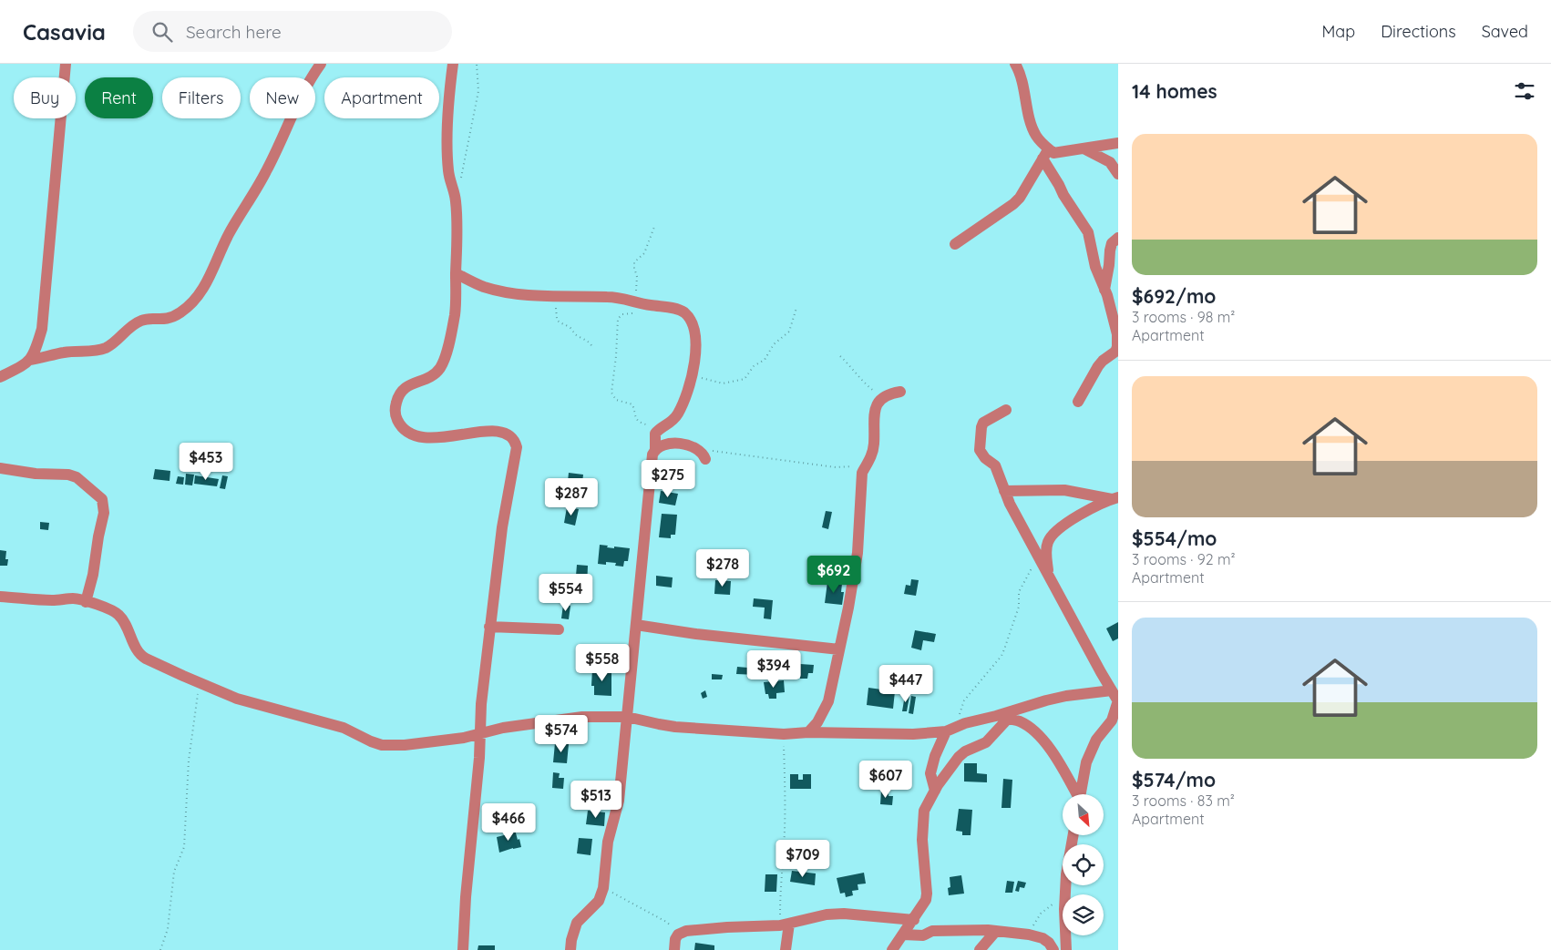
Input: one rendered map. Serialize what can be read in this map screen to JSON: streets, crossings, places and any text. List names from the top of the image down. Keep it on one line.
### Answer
{"north":"bottom right","page":{"header":"Casavia","search":"Search here","nav":["Map","Directions","Saved"],"heading":"14 homes","chip":["Buy","Rent","Filters","New","Apartment"],"list":[{"name":"$692/mo","note":"3 rooms · 98 m² · Apartment"},{"name":"$554/mo","note":"3 rooms · 92 m² · Apartment"},{"name":"$574/mo","note":"3 rooms · 83 m² · Apartment"}],"price":["$453","$275","$287","$278","$692","$554","$558","$394","$447","$574","$607","$513","$466","$709"]}}
